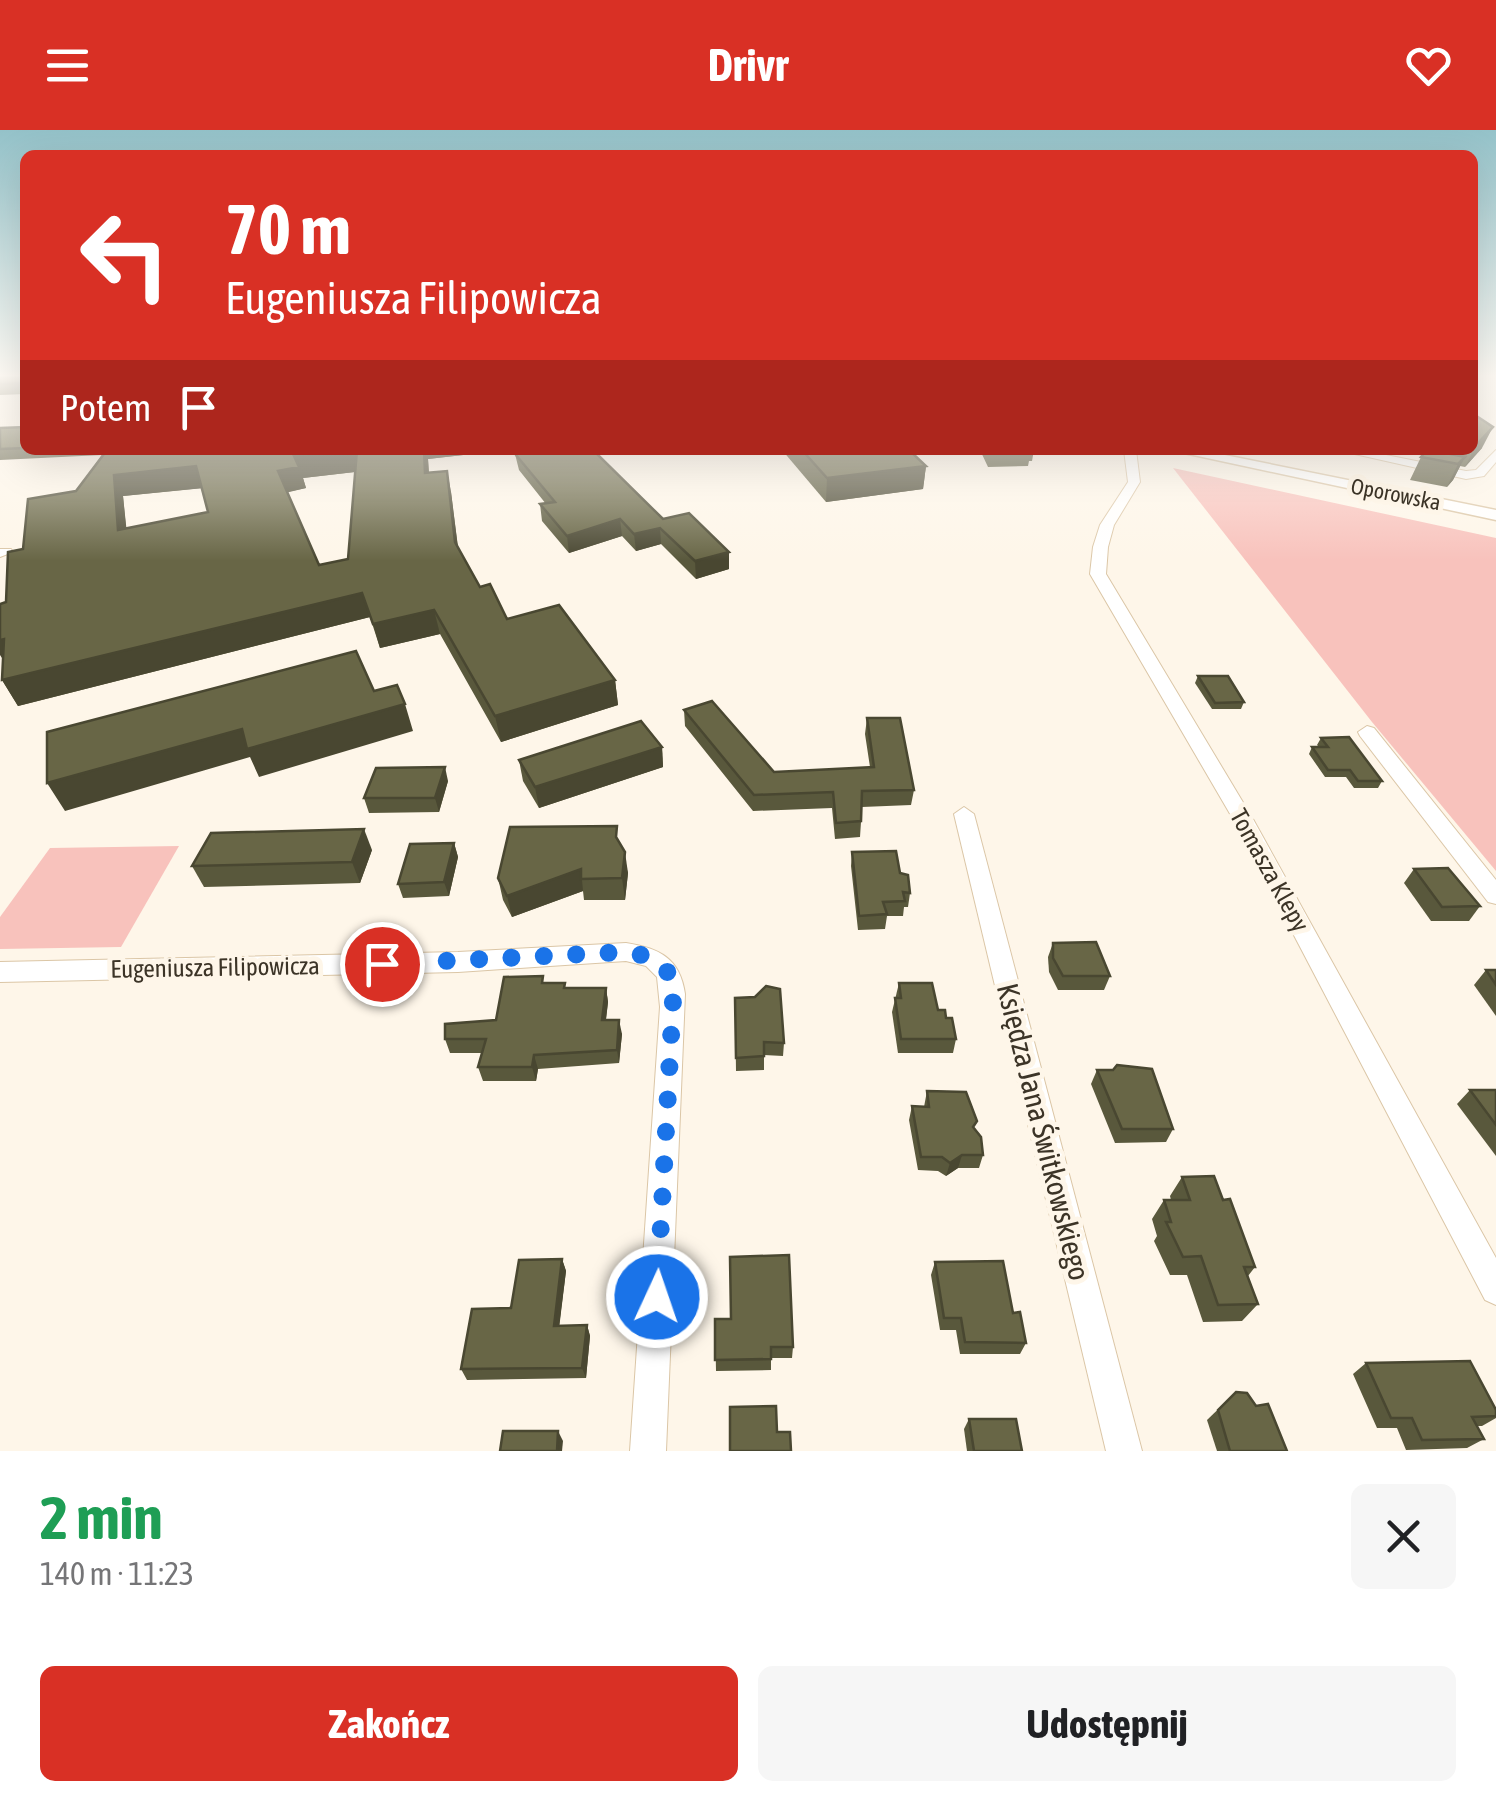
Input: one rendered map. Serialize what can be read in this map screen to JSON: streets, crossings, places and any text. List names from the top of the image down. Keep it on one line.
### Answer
{"streets":{"street":["Oporowska","Tomasza Klepy","Eugeniusza Filipowicza","Księdza Jana Świtkowskiego"]},"page":{"header":"Drivr","turn":["70 m","Eugeniusza Filipowicza"],"then":"Potem","heading":["2 min","140 m · 11:23"],"buttons":["Zakończ","Udostępnij"]}}
